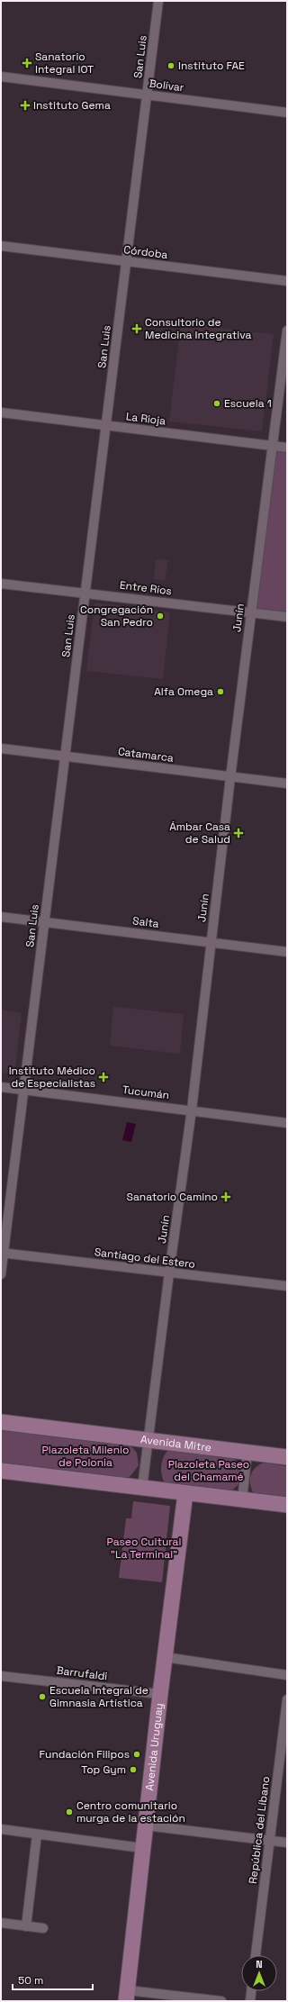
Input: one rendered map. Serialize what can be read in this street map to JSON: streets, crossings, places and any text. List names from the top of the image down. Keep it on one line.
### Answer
{"streets":{"main road":["Avenida Mitre","Avenida Uruguay"],"street":["San Luis","Bolívar","Córdoba","La Rioja","Entre Ríos","Junín","Catamarca","Salta","Tucumán","Santiago del Estero","Barrufaldi","República del Líbano"]},"crossings":[["San Luis","Bolívar"],["San Luis","Córdoba"],["San Luis","La Rioja"],["San Luis","Entre Ríos"],["San Luis","Catamarca"],["San Luis","Salta"],["San Luis","Tucumán"],["San Luis","Santiago del Estero"],["La Rioja","Junín"],["Entre Ríos","Junín"],["Junín","Catamarca"],["Junín","Salta"],["Junín","Tucumán"],["Junín","Santiago del Estero"],["Junín","Avenida Mitre"],["Barrufaldi","Avenida Uruguay"]],"parks":["Plazoleta Milenio de Polonia","Plazoleta Paseo del Chamamé","Paseo Cultural \"La Terminal\""],"places":{"health":["Sanatorio Integral IOT","Instituto Gema","Consultorio de Medicina Integrativa","Ámbar Casa de Salud","Instituto Médico de Especialistas","Sanatorio Camino"],"other":["Instituto FAE","Escuela 1","Congregación San Pedro","Alfa Omega","Escuela Integral de Gimnasia Artística","Fundación Filipos","Top Gym","Centro comunitario murga de la estación"]},"scale_bar":"50 m","north":"top"}
